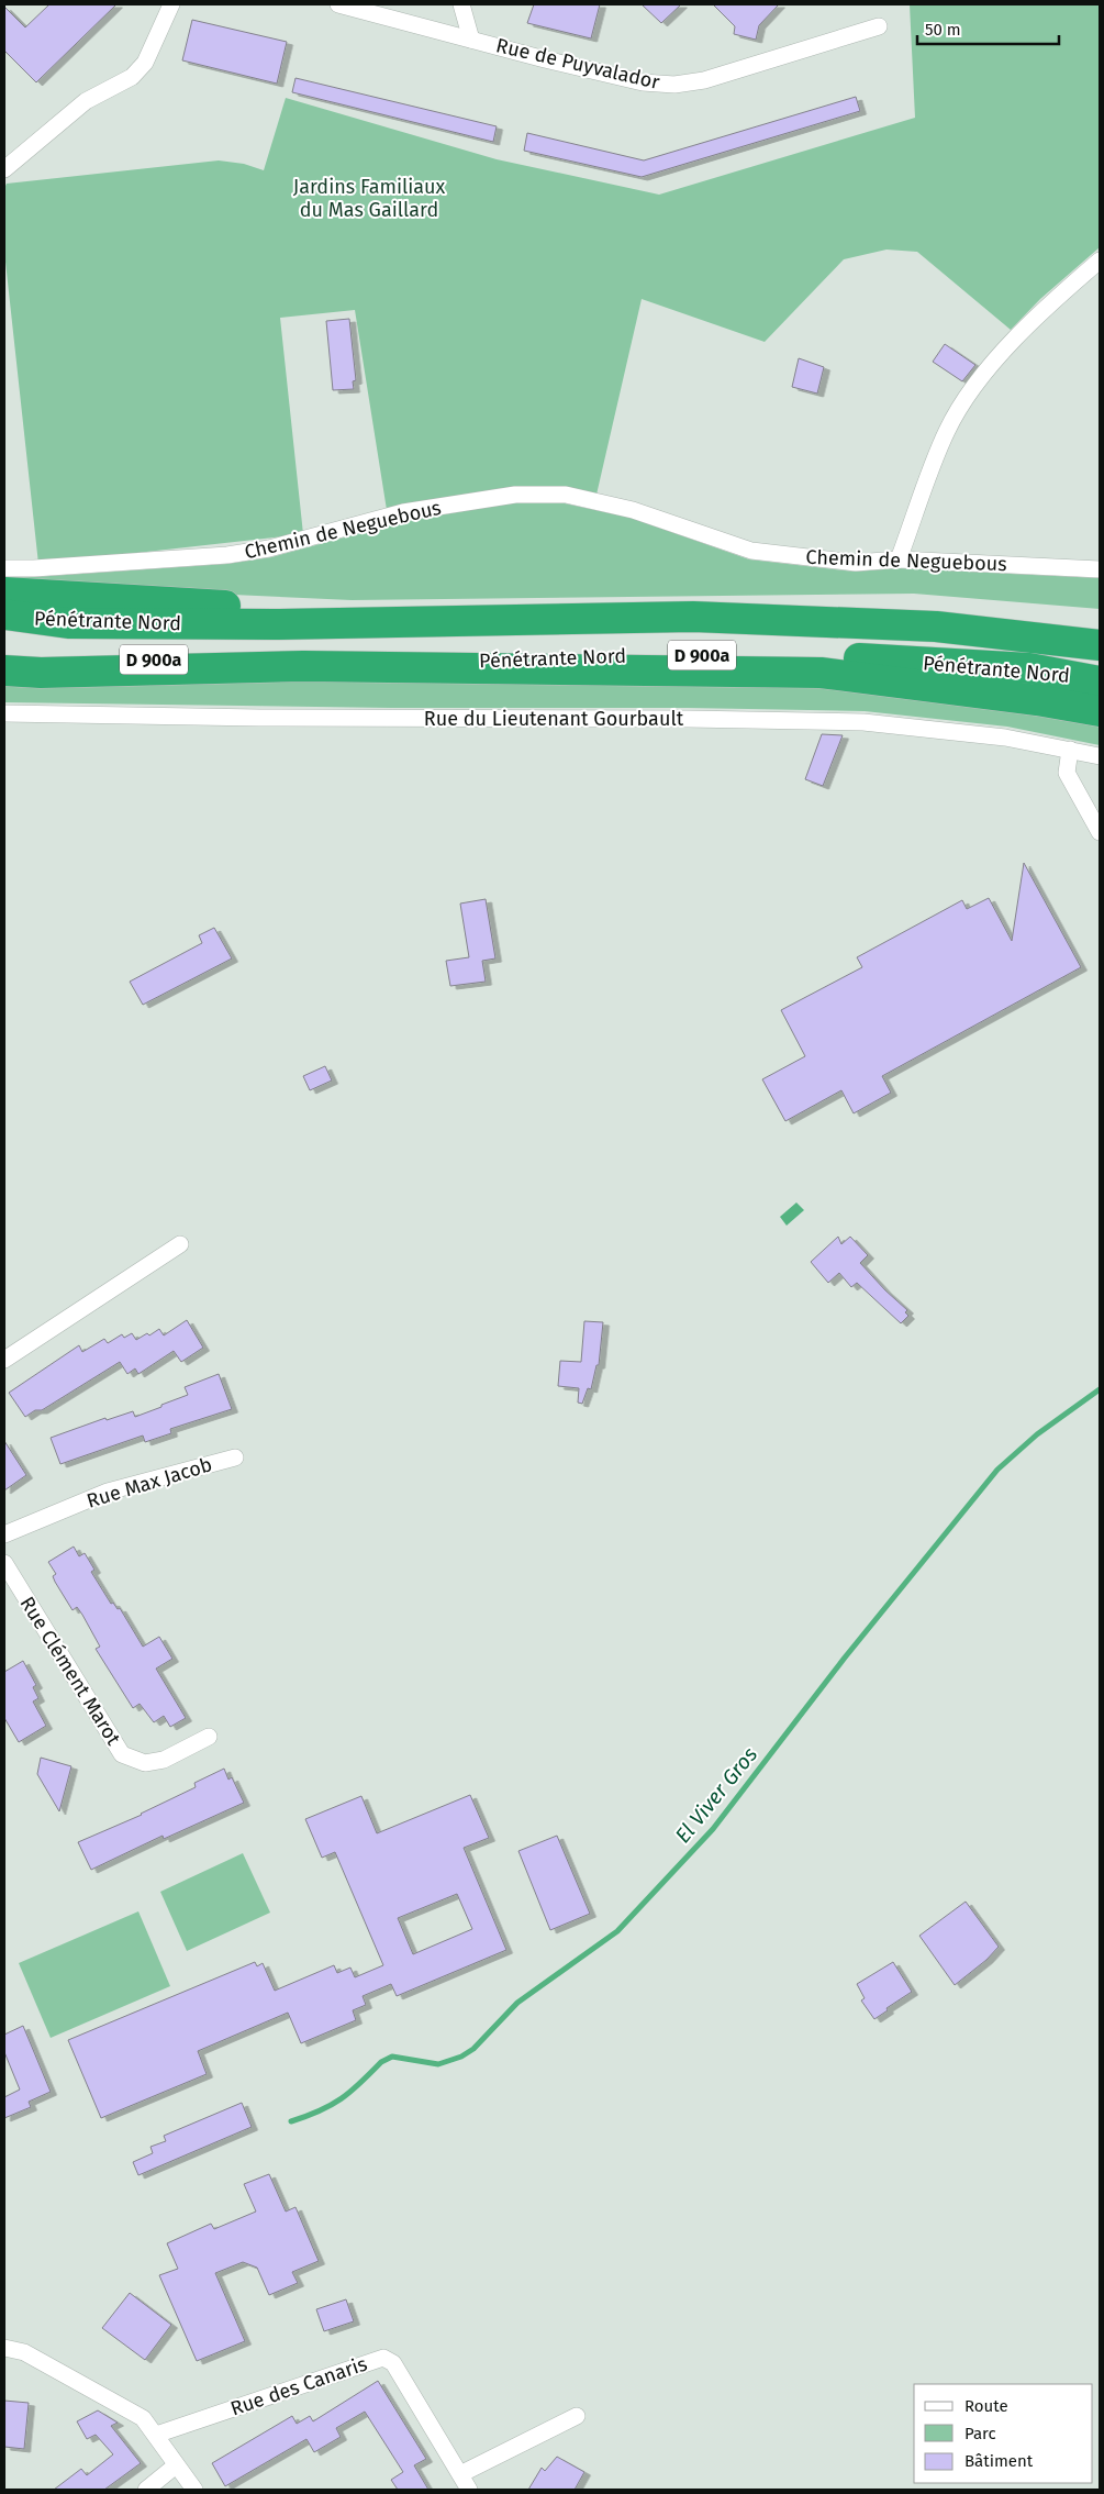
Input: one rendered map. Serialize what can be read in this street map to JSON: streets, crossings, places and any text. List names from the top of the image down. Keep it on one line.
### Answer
{"streets":{"highway":["Pénétrante Nord","D 900a"],"street":["Rue de Puyvalador","Chemin de Neguebous","Rue du Lieutenant Gourbault","Rue Max Jacob","Rue Clément Marot","Rue des Canaris"]},"water":["El Viver Gros"],"parks":["Jardins Familiaux du Mas Gaillard"],"legend":["Route","Parc","Bâtiment"],"scale_bar":"50 m"}
